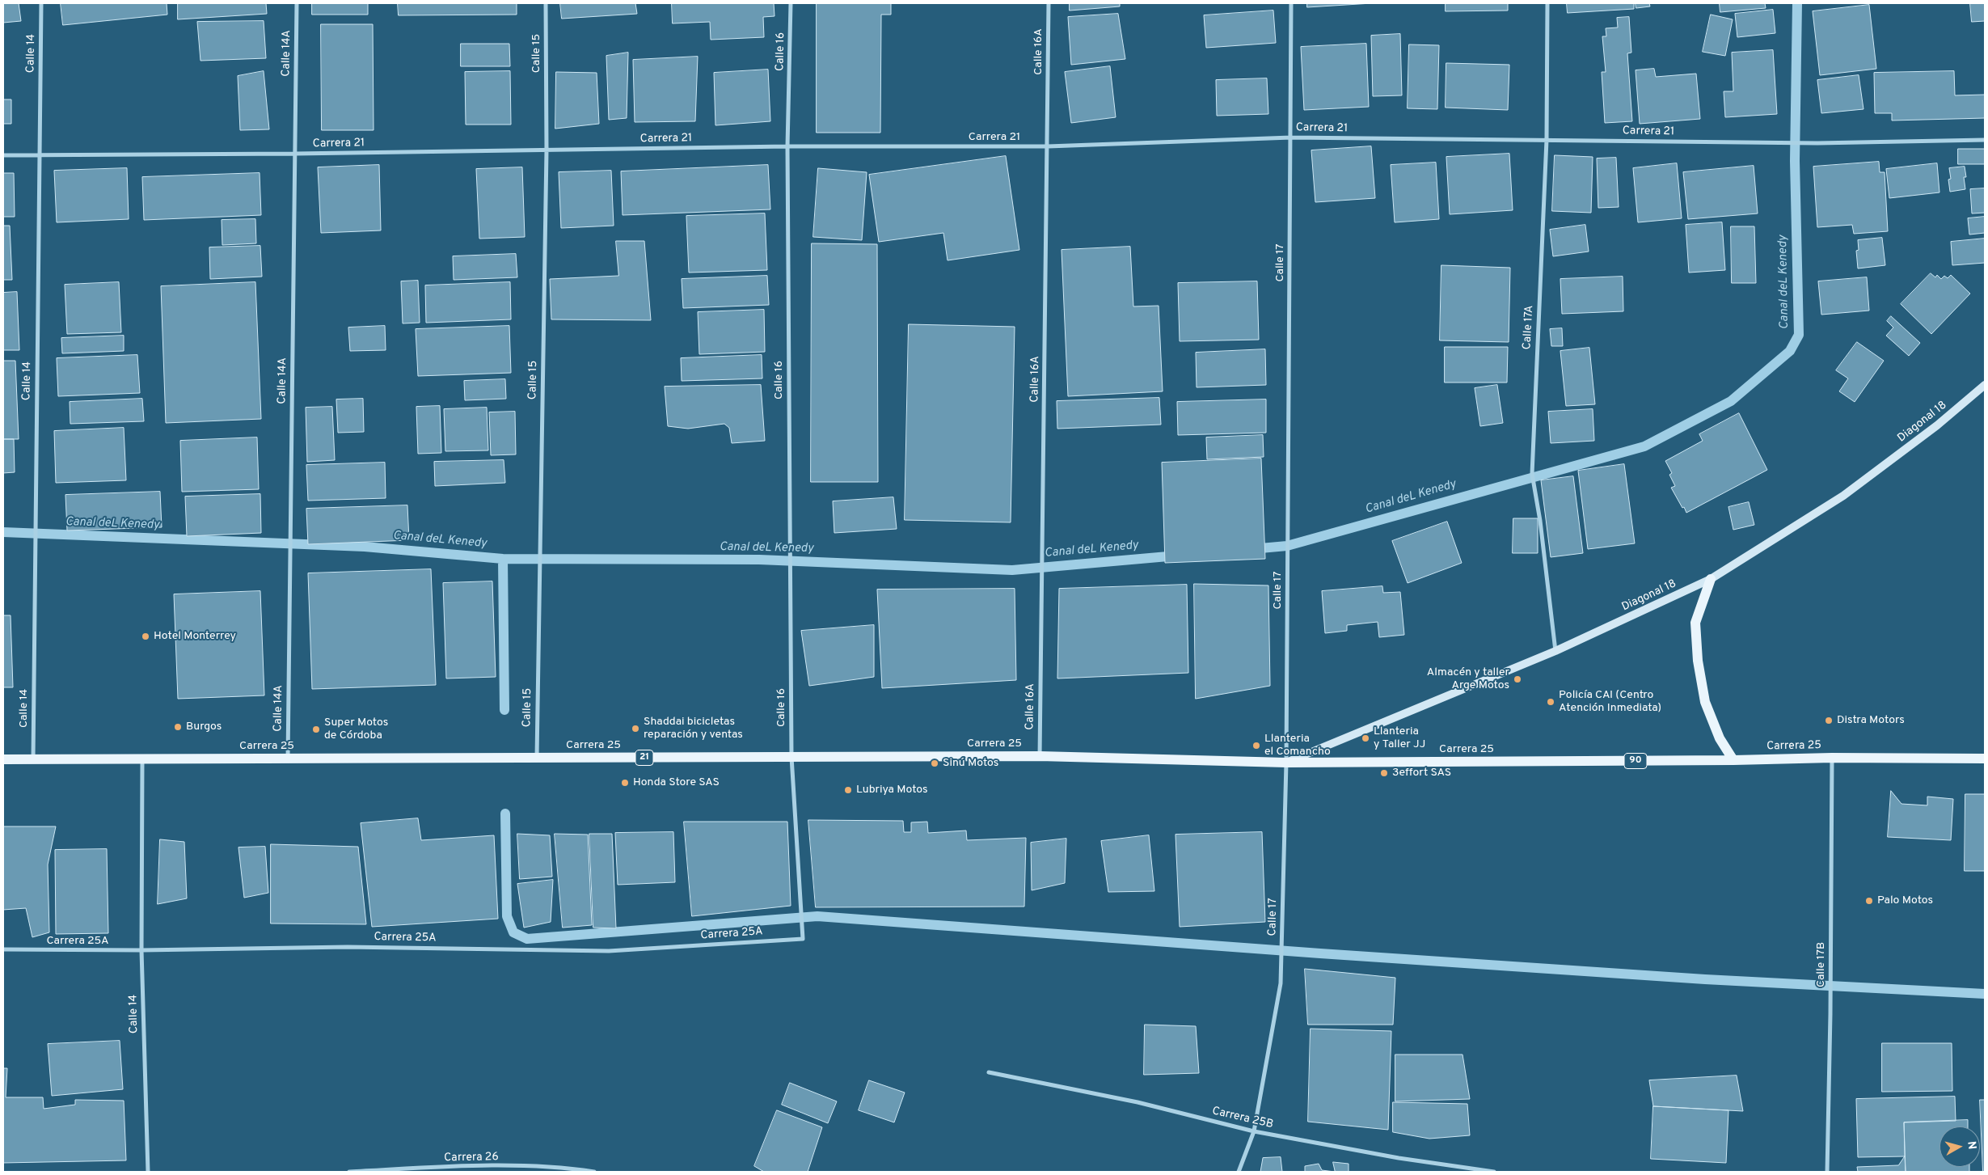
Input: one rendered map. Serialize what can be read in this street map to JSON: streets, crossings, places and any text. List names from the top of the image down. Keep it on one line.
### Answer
{"streets":{"main road":["Diagonal 18","Carrera 25","21","90"],"street":["Calle 16","Calle 16A","Calle 14","Calle 14A","Calle 15","Carrera 21","Calle 17","Calle 17A","Carrera 25A","Calle 17B","Carrera 25B","Carrera 26"]},"crossings":[["Calle 16","Carrera 21"],["Calle 16","Carrera 25"],["Calle 16","Carrera 25A"],["Calle 16A","Carrera 21"],["Calle 16A","Carrera 25"],["Calle 14","Carrera 21"],["Calle 14","Carrera 25"],["Calle 14","Carrera 25A"],["Calle 14A","Carrera 21"],["Calle 14A","Carrera 25"],["Calle 15","Carrera 21"],["Calle 15","Carrera 25"],["Carrera 21","Calle 17"],["Carrera 21","Calle 17A"],["Calle 17","Diagonal 18"],["Calle 17","Carrera 25"],["Calle 17","Carrera 25B"],["Calle 17A","Diagonal 18"],["Diagonal 18","Carrera 25"],["Carrera 25","Calle 17B"]],"water":["Canal deL Kenedy"],"places":["Hotel Monterrey","Almacén y taller Arge Motos","Policía CAI (Centro Atención Inmediata)","Distra Motors","Burgos","Shaddai bicicletas reparación y ventas","Super Motos de Córdoba","Llanteria y Taller JJ","Llanteria el Comancho","Sinú Motos","3effort SAS","Honda Store SAS","Lubriya Motos","Palo Motos"],"north":"right"}
